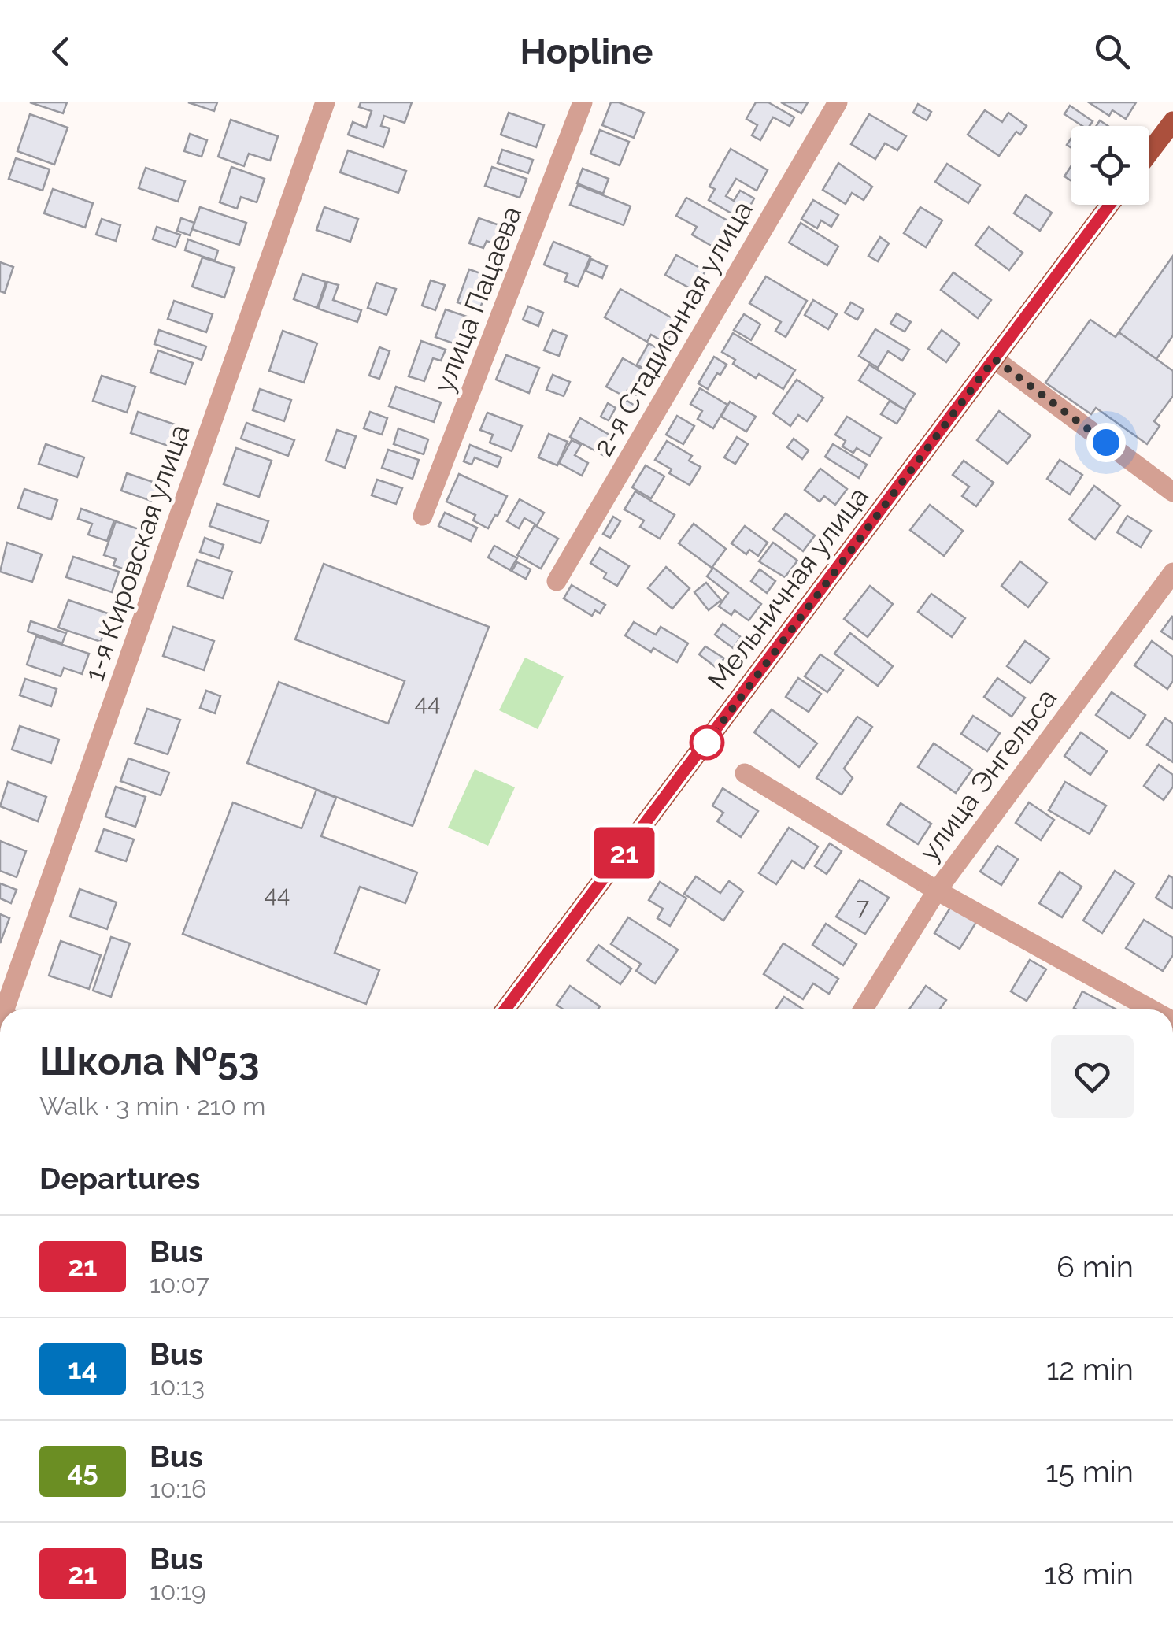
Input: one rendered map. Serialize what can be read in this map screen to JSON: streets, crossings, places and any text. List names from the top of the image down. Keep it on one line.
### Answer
{"streets":{"main road":["Мельничная улица"],"street":["улица Пацаева","2-я Стадионная улица","1-я Кировская улица","улица Энгельса"]},"lines":["bus line 21"],"house_numbers":["44","44","7"],"page":{"header":"Hopline","on_map":"21","heading":[["Школа №53","Walk · 3 min · 210 m"],"Departures"],"list":[{"mark":"21","name":"Bus","note":"10:07","value":"6 min"},{"mark":"14","name":"Bus","note":"10:13","value":"12 min"},{"mark":"45","name":"Bus","note":"10:16","value":"15 min"},{"mark":"21","name":"Bus","note":"10:19","value":"18 min"}]}}
